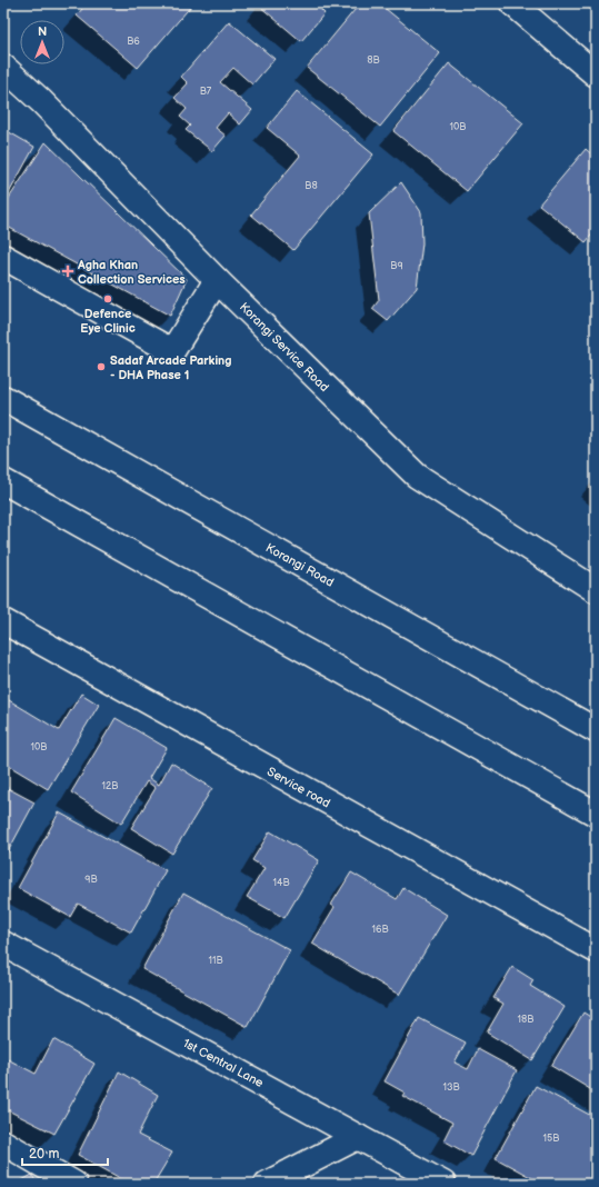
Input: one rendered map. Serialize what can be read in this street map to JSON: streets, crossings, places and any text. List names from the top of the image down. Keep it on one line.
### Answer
{"streets":{"street":["Korangi Service Road","Korangi Road","Service road","1st Central Lane"]},"places":{"health":["Agha Khan Collection Services"],"other":["Defence Eye Clinic","Sadaf Arcade Parking - DHA Phase 1"]},"house_numbers":["B6","8B","B7","10B","B8","B9","10B","12B","9B","14B","16B","11B","18B","13B","15B"],"scale_bar":"20 m","north":"top"}
